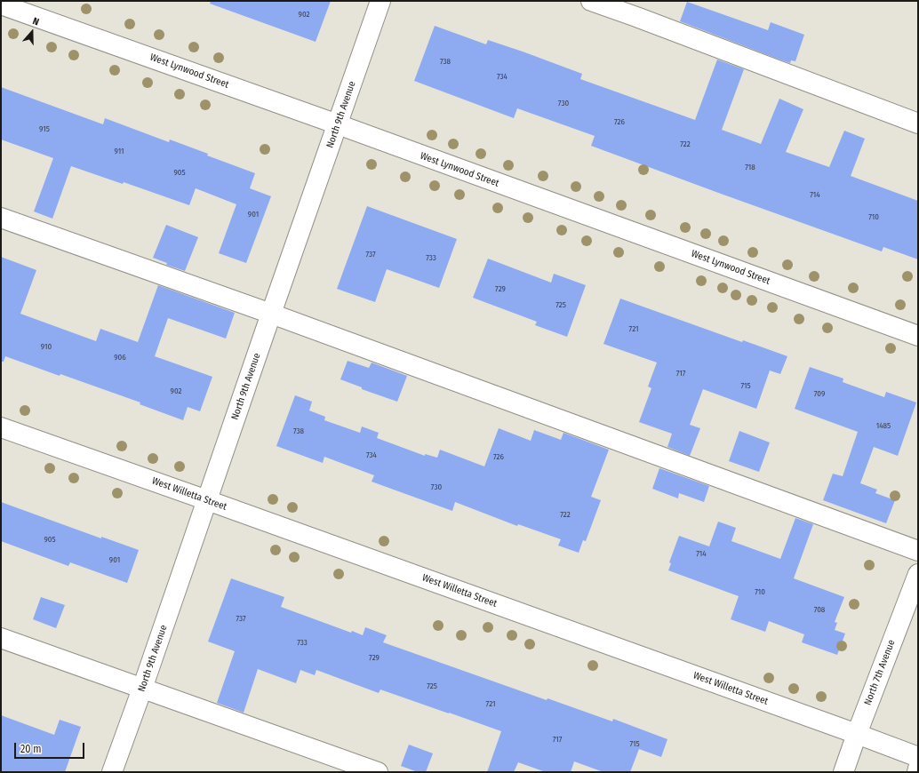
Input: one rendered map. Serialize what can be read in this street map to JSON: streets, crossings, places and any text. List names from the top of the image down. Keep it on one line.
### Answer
{"streets":{"street":["West Lynwood Street","North 9th Avenue","West Willetta Street","North 7th Avenue"]},"crossings":[["West Lynwood Street","North 9th Avenue"],["North 9th Avenue","West Willetta Street"],["West Willetta Street","North 7th Avenue"]],"house_numbers":["902","738","734","730","726","915","722","911","718","905","714","901","710","737","733","729","725","721","910","906","717","715","902","709","1485","738","734","726","730","722","905","714","901","710","708","737","733","729","725","721","717","715"],"scale_bar":"20 m","north":"top"}
